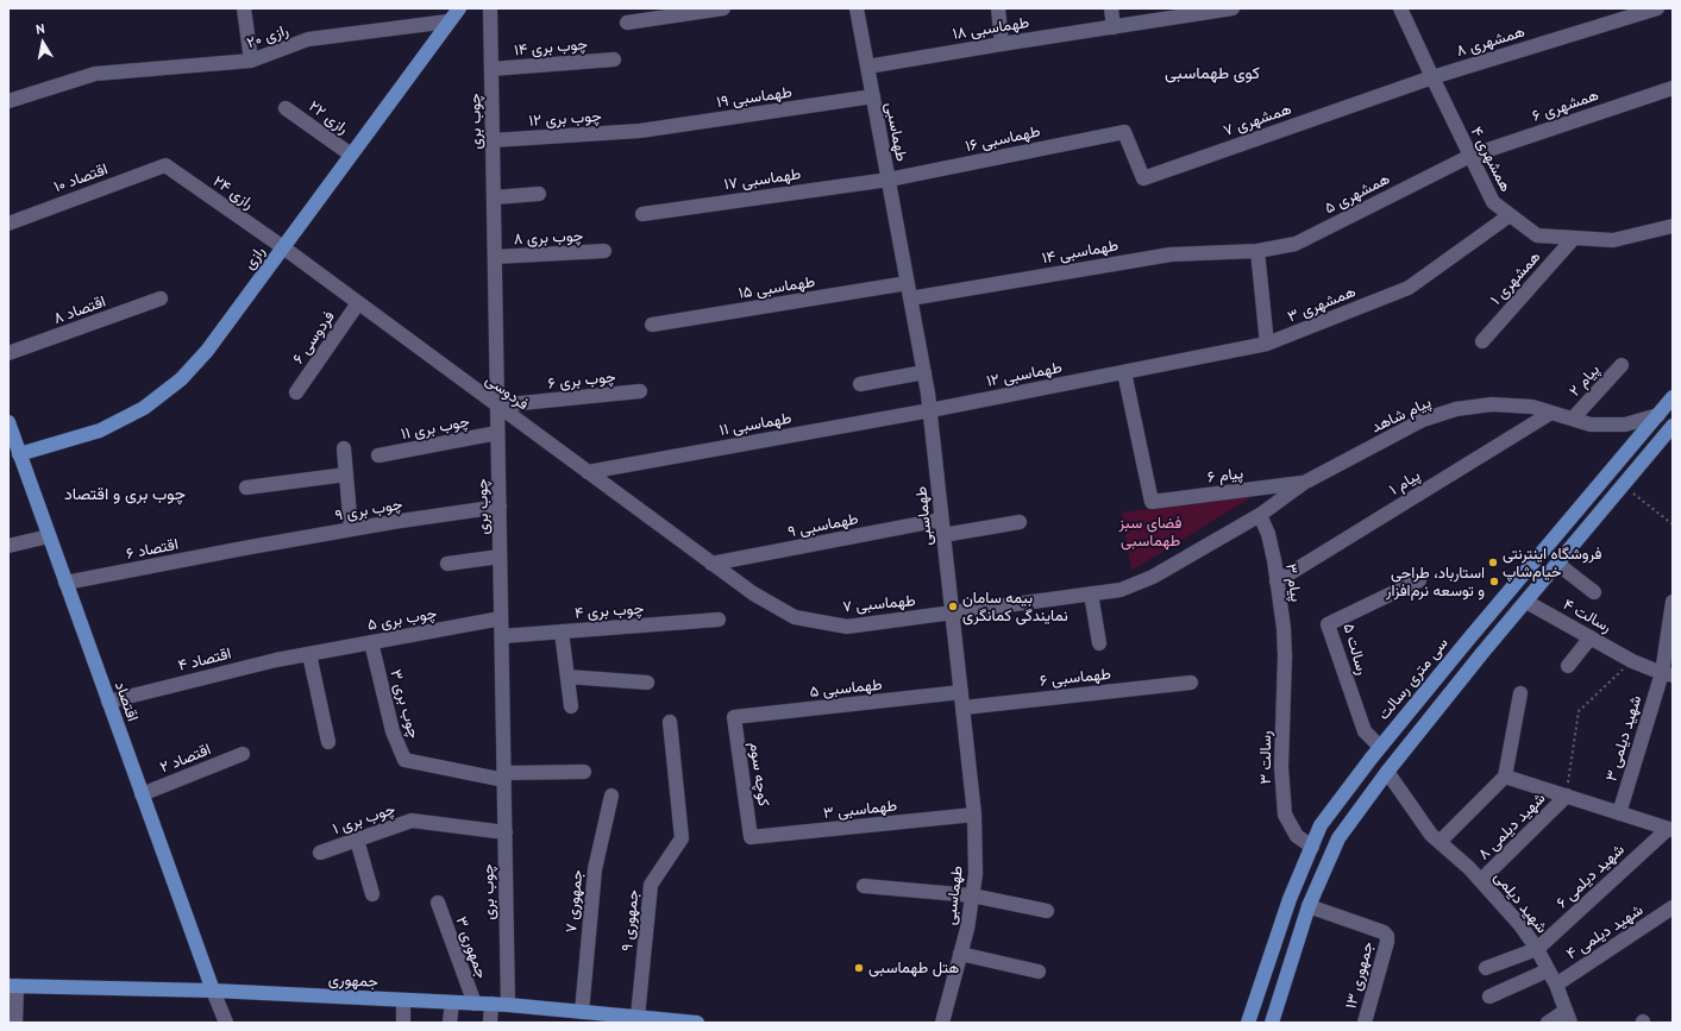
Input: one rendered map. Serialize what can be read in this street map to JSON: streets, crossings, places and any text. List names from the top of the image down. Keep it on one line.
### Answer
{"streets":{"main road":["رازی","سی متری رسالت","اقتصاد","جمهوری"],"street":["۱۸ طهماسبی","رازی ۲۰","۸ همشهری","۱۴ چوب بری","۱۹ طهماسبی","۶ همشهری","رازی ۲۲","۱۲ چوب بری","۷ همشهری","چوب بری","طهماسبی","۱۶ طهماسبی","همشهری ۴","۱۰ اقتصاد","۱۷ طهماسبی","رازی ۲۴","۵ همشهری","۸ چوب بری","۱۴ طهماسبی","۱ همشهری","۱۵ طهماسبی","۳ همشهری","۸ اقتصاد","فردوسی ۶","۱۲ طهماسبی","۶ چوب بری","۲ پیام","فردوسی","پیام شاهد","۱۱ طهماسبی","۱۱ چوب بری","۶ پیام","۱ پیام","۹ چوب بری","۹ طهماسبی","۶ اقتصاد","۳ پیام","۷ طهماسبی","۴ چوب بری","۴ رسالت","۵ چوب بری","۵ رسالت","۴ اقتصاد","۶ طهماسبی","۵ طهماسبی","۳ چوب بری","شهید دیلمی ۳","۳ رسالت","۲ اقتصاد","کوچه سوم","۳ طهماسبی","۱ چوب بری","۸ شهید دیلمی","۶ شهید دیلمی","۷ جمهوری","شهید دیلمی","۹ جمهوری","۴ شهید دیلمی","۳ جمهوری","۱۳ جمهوری"]},"crossings":[["۱۸ طهماسبی","طهماسبی"],["رازی ۲۰","رازی"],["۸ همشهری","۷ همشهری"],["۸ همشهری","همشهری ۴"],["۱۴ چوب بری","چوب بری"],["۱۹ طهماسبی","۱۲ چوب بری"],["۱۹ طهماسبی","طهماسبی"],["۶ همشهری","همشهری ۴"],["۶ همشهری","۵ همشهری"],["رازی ۲۲","رازی"],["۱۲ چوب بری","چوب بری"],["۷ همشهری","۱۶ طهماسبی"],["۷ همشهری","همشهری ۴"],["چوب بری","۸ چوب بری"],["چوب بری","۶ چوب بری"],["چوب بری","فردوسی"],["چوب بری","۱۱ چوب بری"],["چوب بری","۹ چوب بری"],["چوب بری","۴ چوب بری"],["چوب بری","۵ چوب بری"],["چوب بری","۳ چوب بری"],["چوب بری","۱ چوب بری"],["چوب بری","جمهوری"],["طهماسبی","۱۶ طهماسبی"],["طهماسبی","۱۷ طهماسبی"],["طهماسبی","۱۴ طهماسبی"],["طهماسبی","۱۵ طهماسبی"],["طهماسبی","۱۲ طهماسبی"],["طهماسبی","۱۱ طهماسبی"],["طهماسبی","۹ طهماسبی"],["طهماسبی","۷ طهماسبی"],["طهماسبی","۶ طهماسبی"],["طهماسبی","۵ طهماسبی"],["طهماسبی","۳ طهماسبی"],["۱۶ طهماسبی","۱۷ طهماسبی"],["همشهری ۴","۵ همشهری"],["همشهری ۴","۱ همشهری"],["همشهری ۴","۳ همشهری"],["۱۰ اقتصاد","رازی ۲۴"],["رازی ۲۴","رازی"],["رازی ۲۴","فردوسی"],["۵ همشهری","۱۴ طهماسبی"],["رازی","فردوسی"],["رازی","اقتصاد"],["۳ همشهری","۱۲ طهماسبی"],["۳ همشهری","۶ پیام"],["فردوسی ۶","فردوسی"],["۱۲ طهماسبی","۱۱ طهماسبی"],["۱۲ طهماسبی","۶ پیام"],["۶ چوب بری","فردوسی"],["۲ پیام","پیام شاهد"],["فردوسی","۱۱ طهماسبی"],["فردوسی","۹ طهماسبی"],["فردوسی","۷ طهماسبی"],["پیام شاهد","۶ پیام"],["پیام شاهد","۱ پیام"],["پیام شاهد","۳ پیام"],["پیام شاهد","۷ طهماسبی"],["پیام شاهد","سی متری رسالت"],["۱ پیام","۳ پیام"],["۹ چوب بری","۶ اقتصاد"],["۹ طهماسبی","۷ طهماسبی"],["۶ اقتصاد","اقتصاد"],["۳ پیام","۳ رسالت"],["۴ رسالت","شهید دیلمی ۳"],["۵ چوب بری","۴ اقتصاد"],["۵ چوب بری","۳ چوب بری"],["۵ رسالت","سی متری رسالت"],["۴ اقتصاد","اقتصاد"],["سی متری رسالت","۳ رسالت"],["۵ طهماسبی","کوچه سوم"],["اقتصاد","۲ اقتصاد"],["اقتصاد","جمهوری"],["کوچه سوم","۳ طهماسبی"],["۸ شهید دیلمی","شهید دیلمی"],["۶ شهید دیلمی","شهید دیلمی"],["۷ جمهوری","جمهوری"],["شهید دیلمی","۴ شهید دیلمی"],["۹ جمهوری","جمهوری"],["۳ جمهوری","جمهوری"]],"districts":["کوی طهماسبی","چوب بری و اقتصاد"],"parks":["فضای سبز طهماسبی"],"places":["فروشگاه اینترنتی خیام‌شاپ","استارباد، طراحی و توسعه نرم‌افزار","بیمه سامان نمایندگی کمانگری","هتل طهماسبی"],"north":"top"}
